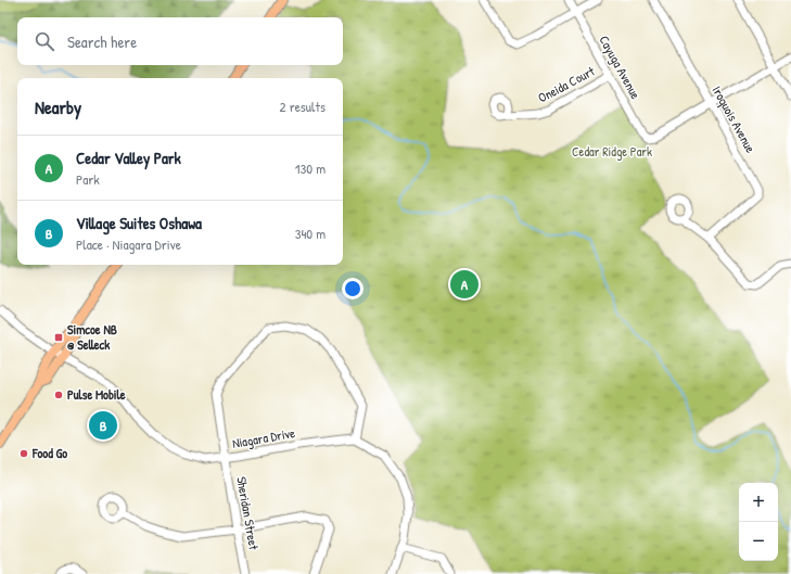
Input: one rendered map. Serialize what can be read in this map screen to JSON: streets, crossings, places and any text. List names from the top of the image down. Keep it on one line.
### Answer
{"streets":{"street":["Cayuga Avenue","Oneida Court","Iroquois Avenue","Niagara Drive","Sheridan Street"]},"crossings":[["Cayuga Avenue","Oneida Court"],["Cayuga Avenue","Iroquois Avenue"],["Niagara Drive","Sheridan Street"]],"parks":["Cedar Ridge Park"],"places":{"transit":["Simcoe NB @ Selleck"],"other":["Pulse Mobile","Food Go"]},"page":{"search":"Search here","heading":["Nearby","2 results"],"list":[{"mark":"A","name":"Cedar Valley Park","note":"Park","value":"130 m"},{"mark":"B","name":"Village Suites Oshawa","note":"Place · Niagara Drive","value":"340 m"}],"pins":["A","B"],"map_buttons":["+","−"]}}
